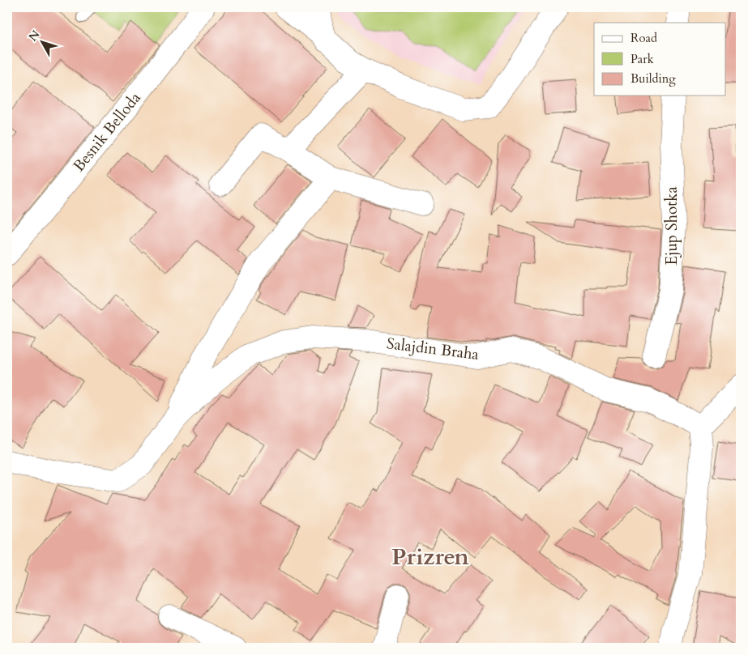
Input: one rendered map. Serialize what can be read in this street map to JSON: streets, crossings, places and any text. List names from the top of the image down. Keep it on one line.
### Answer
{"streets":{"street":["Besnik Belloda","Ejup Shotka","Salajdin Braha"]},"districts":["Prizren"],"legend":["Road","Park","Building"],"north":"top left"}
